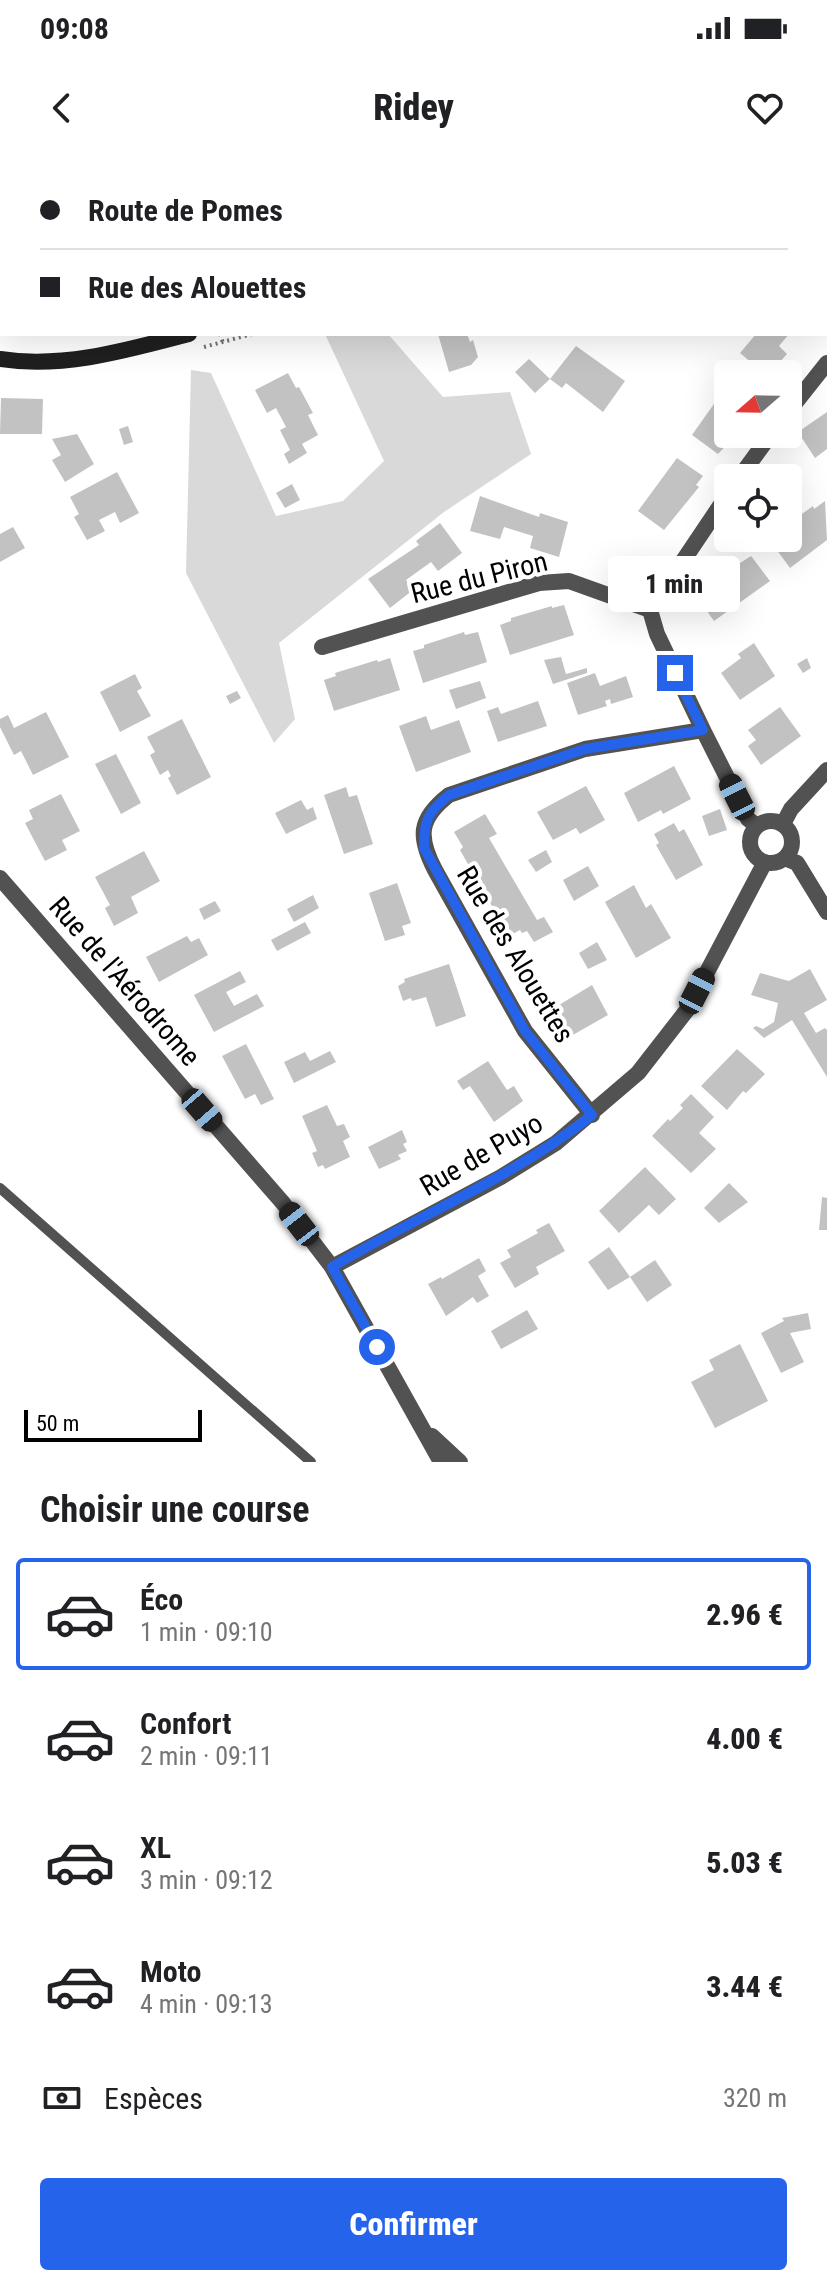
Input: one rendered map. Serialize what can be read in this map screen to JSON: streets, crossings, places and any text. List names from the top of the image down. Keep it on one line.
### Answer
{"streets":{"street":["Rue du Piron","Rue des Alouettes","Rue de l'Aérodrome","Rue de Puyo"]},"crossings":[["Rue des Alouettes","Rue de Puyo"],["Rue de l'Aérodrome","Rue de Puyo"]],"scale_bar":"50 m","north":"left","page":{"status":"09:08","header":"Ridey","banner":["Route de Pomes","Rue des Alouettes"],"bubble":"1 min","scale":"50 m","heading":"Choisir une course","list":[{"name":"Éco","note":"1 min · 09:10","value":"2.96 €"},{"name":"Confort","note":"2 min · 09:11","value":"4.00 €"},{"name":"XL","note":"3 min · 09:12","value":"5.03 €"},{"name":"Moto","note":"4 min · 09:13","value":"3.44 €"}],"pay":["Espèces","320 m"],"buttons":"Confirmer"}}
